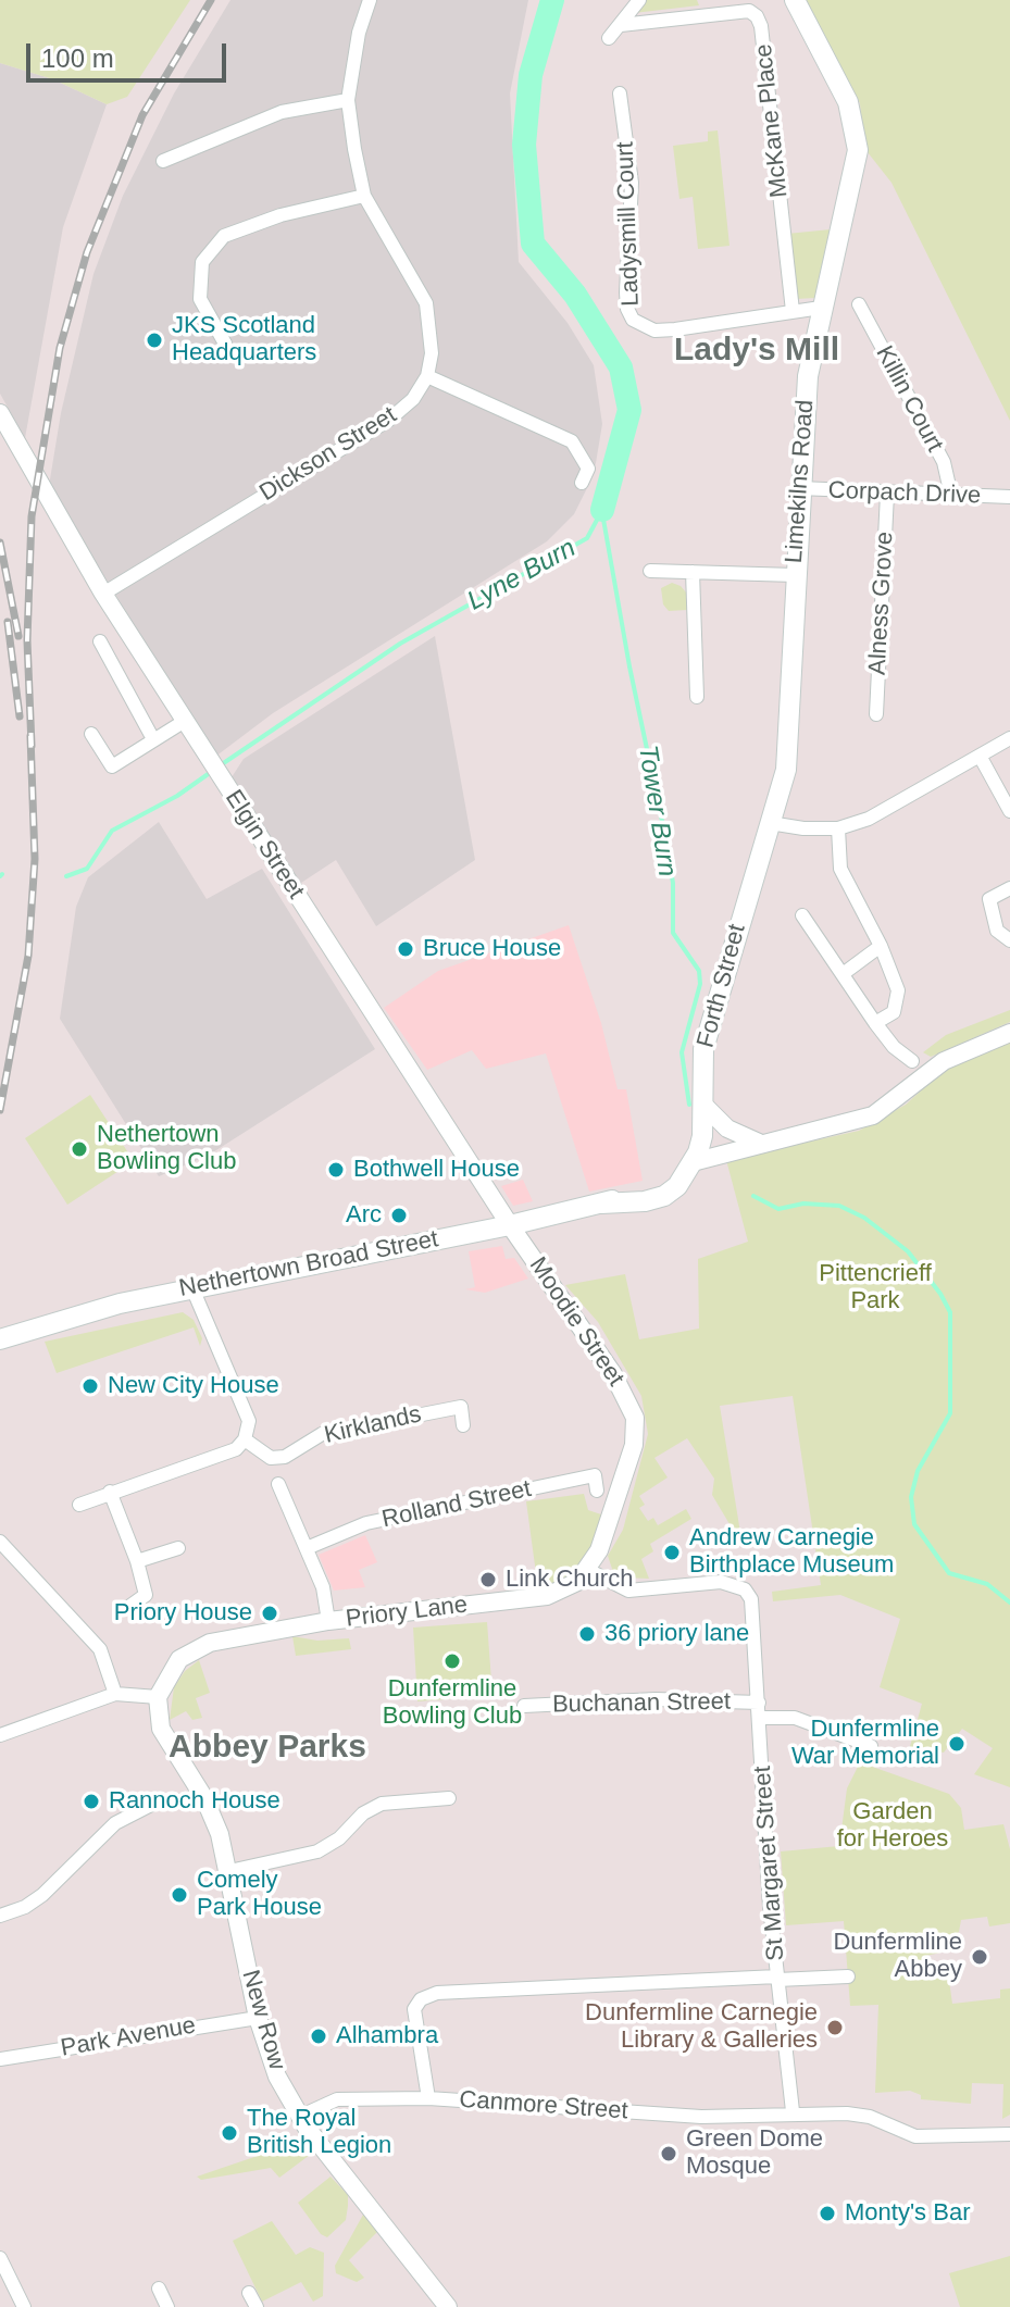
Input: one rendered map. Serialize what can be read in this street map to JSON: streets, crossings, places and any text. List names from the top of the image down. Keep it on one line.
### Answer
{"streets":{"main road":["Limekilns Road","Forth Street","Nethertown Broad Street"],"street":["McKane Place","Ladysmill Court","Killin Court","Dickson Street","Corpach Drive","Alness Grove","Elgin Street","Moodie Street","Kirklands","Rolland Street","Priory Lane","Buchanan Street","St Margaret Street","New Row","Park Avenue","Canmore Street"]},"crossings":[["McKane Place","Ladysmill Court"],["Ladysmill Court","Limekilns Road"],["Killin Court","Corpach Drive"],["Dickson Street","Elgin Street"],["Limekilns Road","Corpach Drive"],["Limekilns Road","Forth Street"],["Corpach Drive","Alness Grove"],["Elgin Street","Nethertown Broad Street"],["Elgin Street","Moodie Street"],["Forth Street","Nethertown Broad Street"],["Nethertown Broad Street","Moodie Street"],["Moodie Street","Priory Lane"],["Moodie Street","St Margaret Street"],["Priory Lane","St Margaret Street"],["Priory Lane","New Row"],["Buchanan Street","St Margaret Street"],["St Margaret Street","Canmore Street"],["New Row","Park Avenue"],["New Row","Canmore Street"]],"districts":["Lady's Mill","Abbey Parks"],"water":["Lyne Burn","Tower Burn"],"parks":["Pittencrieff Park","Garden for Heroes"],"places":["JKS Scotland Headquarters","Bruce House","Nethertown Bowling Club","Bothwell House","Arc","New City House","Andrew Carnegie Birthplace Museum","Link Church","Priory House","36 priory lane","Dunfermline Bowling Club","Dunfermline War Memorial","Rannoch House","Comely Park House","Dunfermline Abbey","Dunfermline Carnegie Library & Galleries","Alhambra","The Royal British Legion","Green Dome Mosque","Monty's Bar"],"scale_bar":"100 m"}
